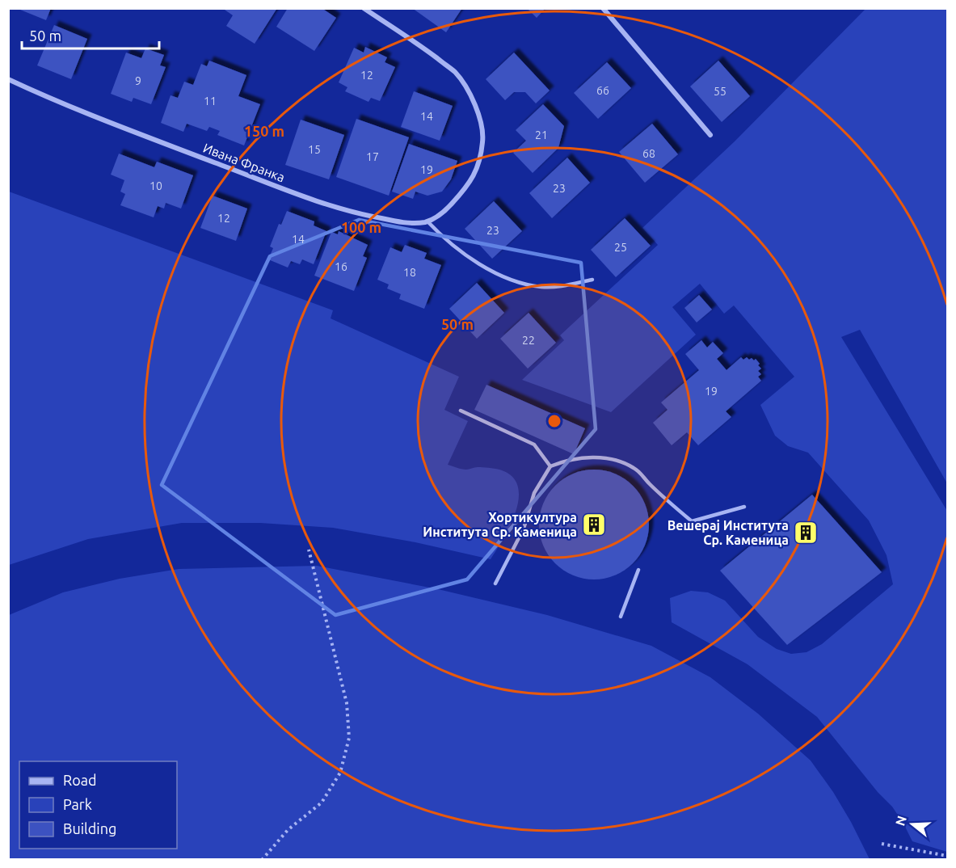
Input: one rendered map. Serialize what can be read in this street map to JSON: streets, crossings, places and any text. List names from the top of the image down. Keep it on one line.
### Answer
{"streets":{"street":["Ивана Франка"]},"places":{"building":["Хортикултура Института Ср. Каменица","Вешерај Института Ср. Каменица"]},"house_numbers":["12","9","66","55","11","14","21","15","68","17","19","10","23","12","23","14","25","16","18","22","19"],"legend":["Road","Park","Building"],"scale_bar":"50 m","north":"left","rings":["150 m","100 m","50 m"]}
